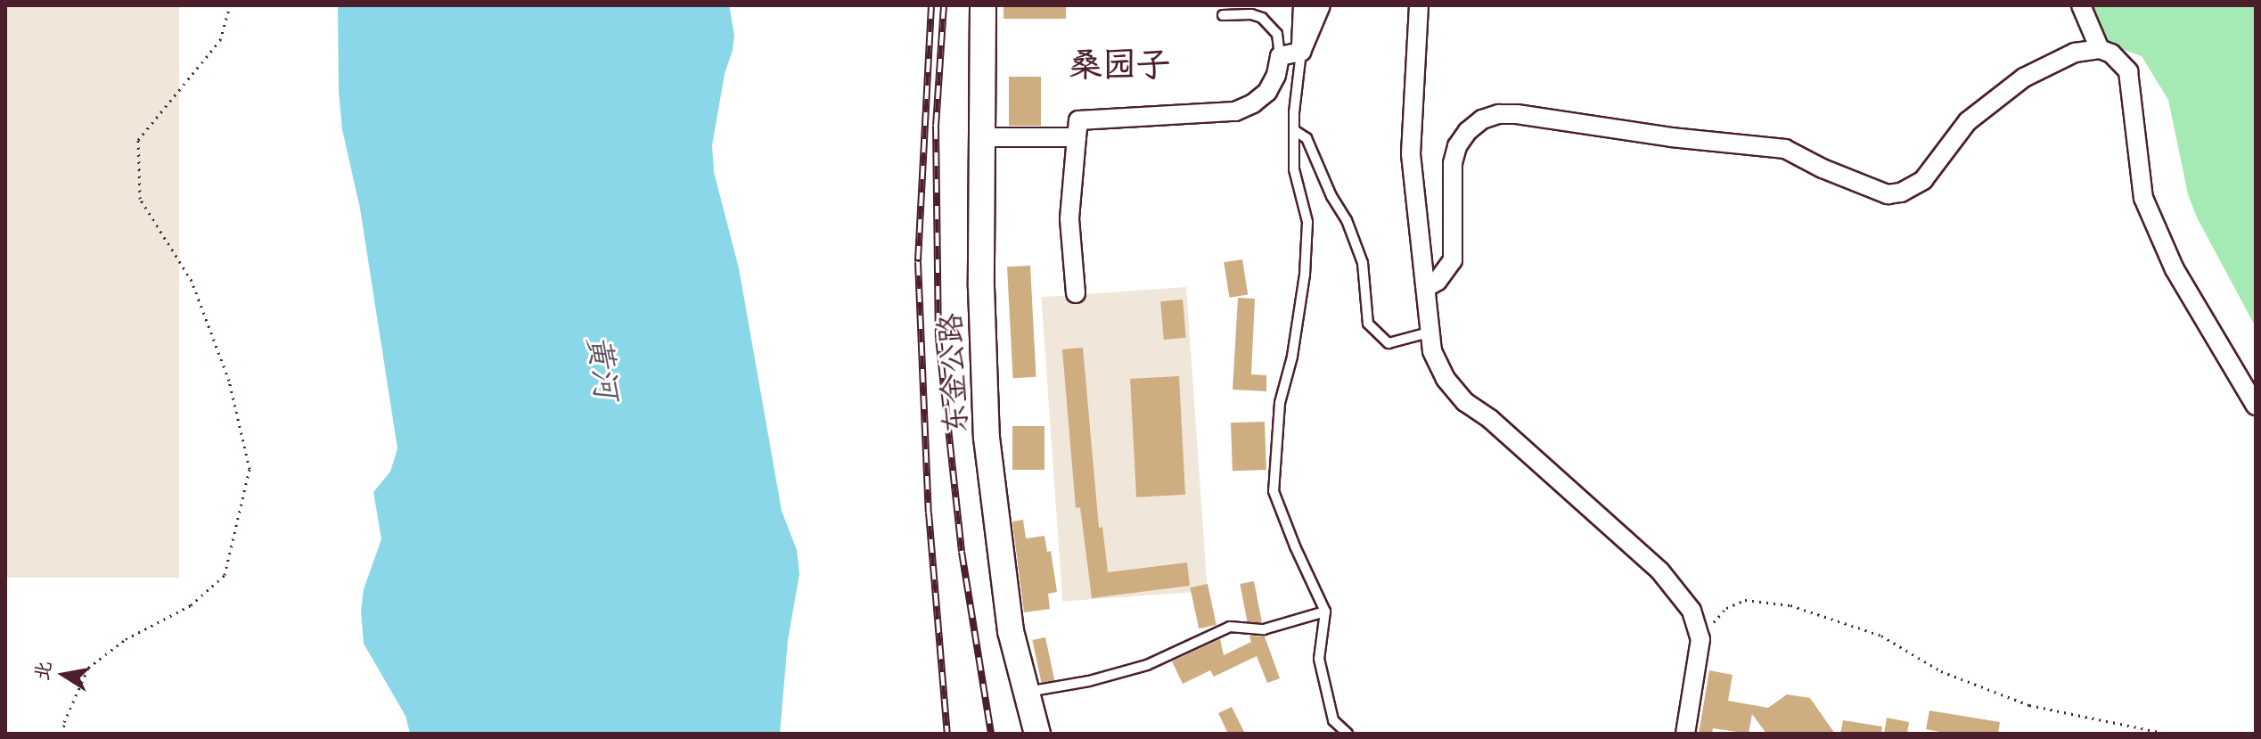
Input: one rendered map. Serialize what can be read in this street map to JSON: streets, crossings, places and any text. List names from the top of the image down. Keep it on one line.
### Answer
{"streets":{"main road":["东金公路"]},"districts":["桑园子"],"water":["黄河"],"north":"left"}
